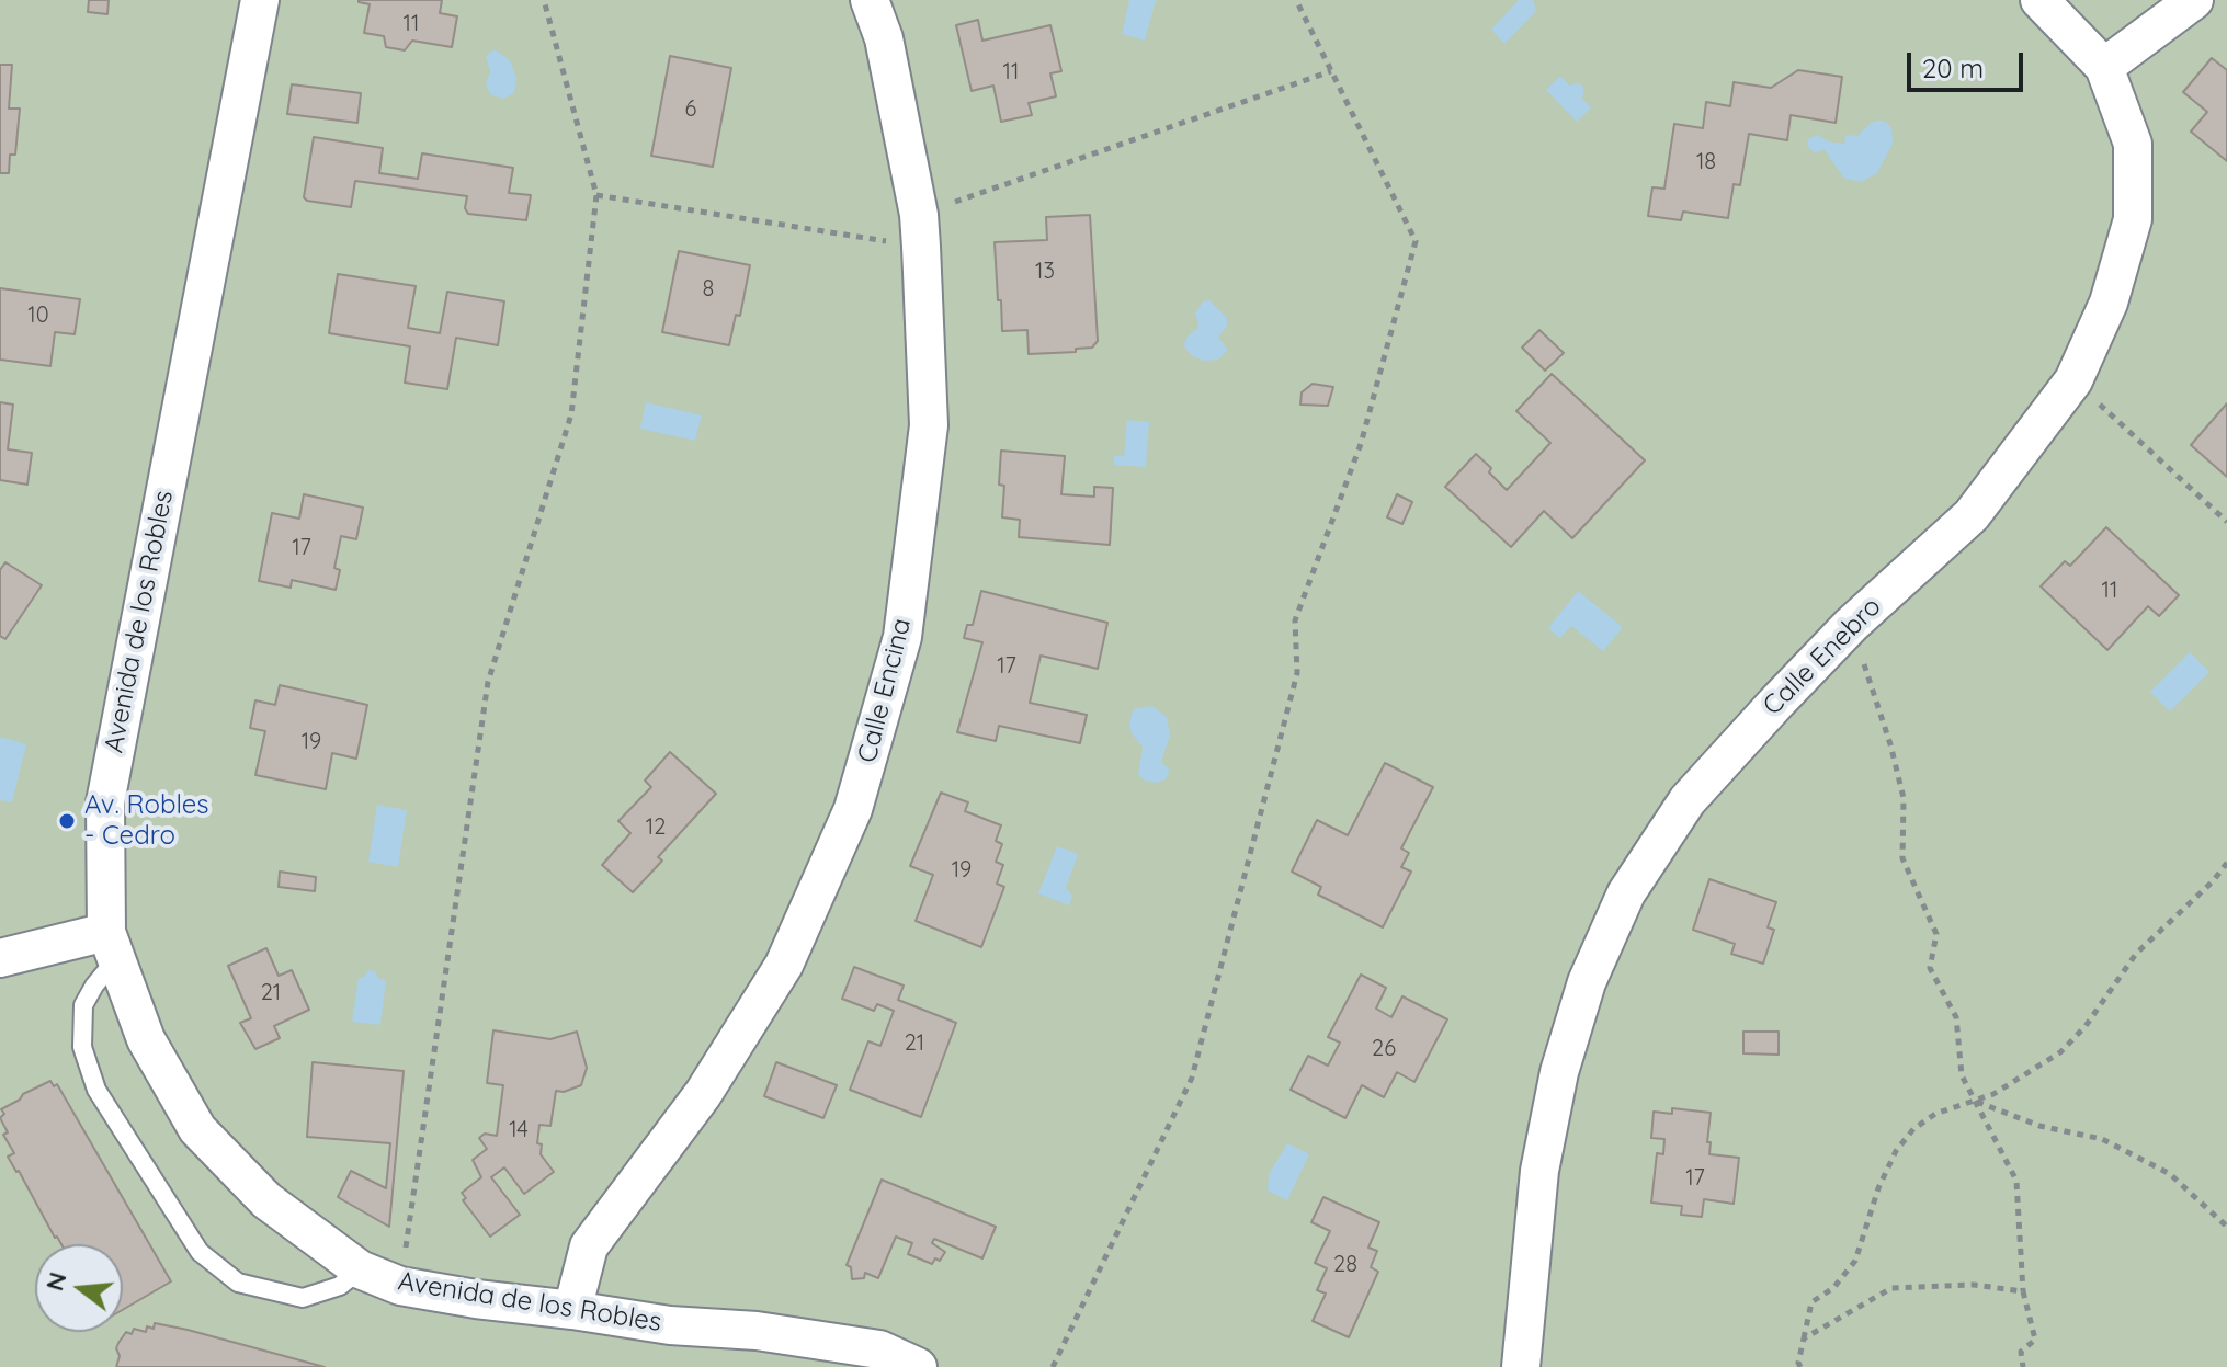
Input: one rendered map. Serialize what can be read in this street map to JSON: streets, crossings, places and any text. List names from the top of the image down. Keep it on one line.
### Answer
{"streets":{"street":["Avenida de los Robles","Calle Enebro","Calle Encina"]},"crossings":[["Avenida de los Robles","Calle Encina"]],"places":["Av. Robles - Cedro"],"house_numbers":["11","11","6","18","13","8","10","17","11","17","19","12","19","21","21","26","14","17","28"],"scale_bar":"20 m","north":"left"}
